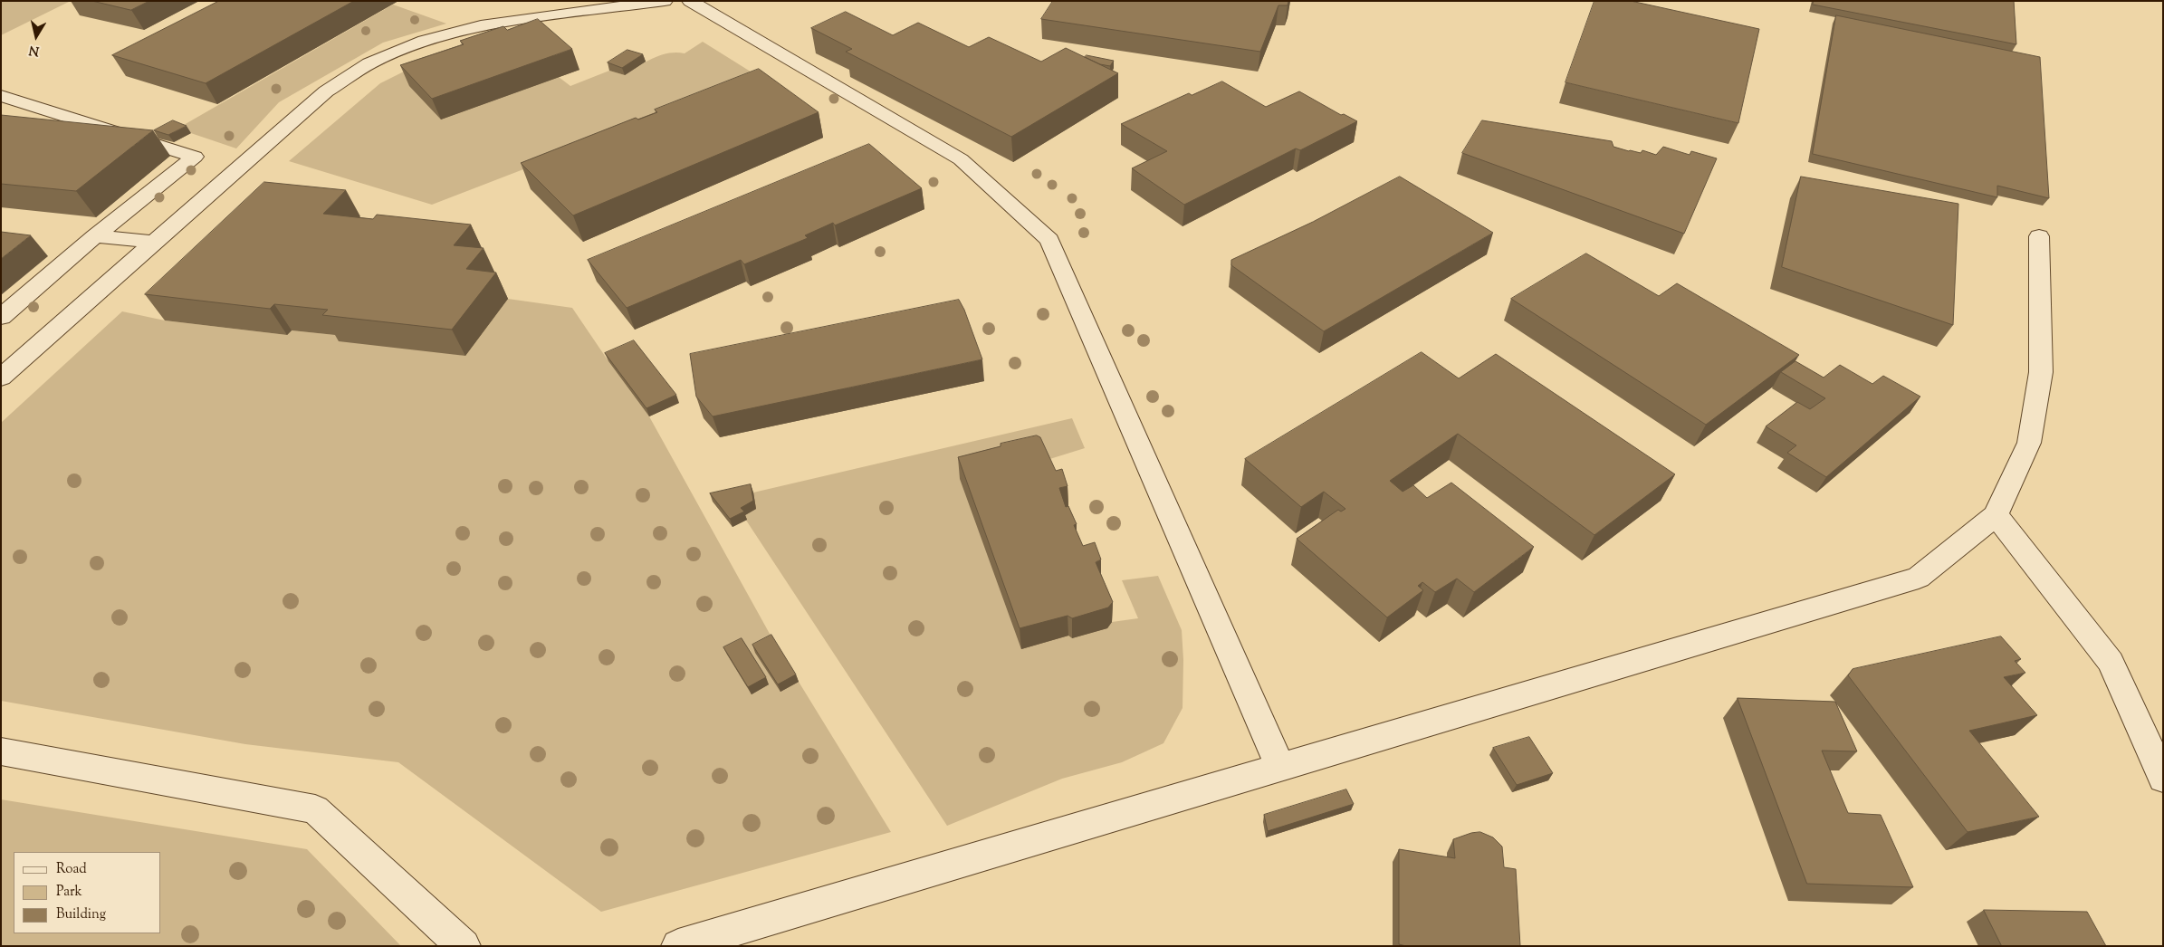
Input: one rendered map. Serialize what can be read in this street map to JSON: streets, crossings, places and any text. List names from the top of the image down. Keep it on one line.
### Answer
{"legend":["Road","Park","Building"],"north":"bottom"}
